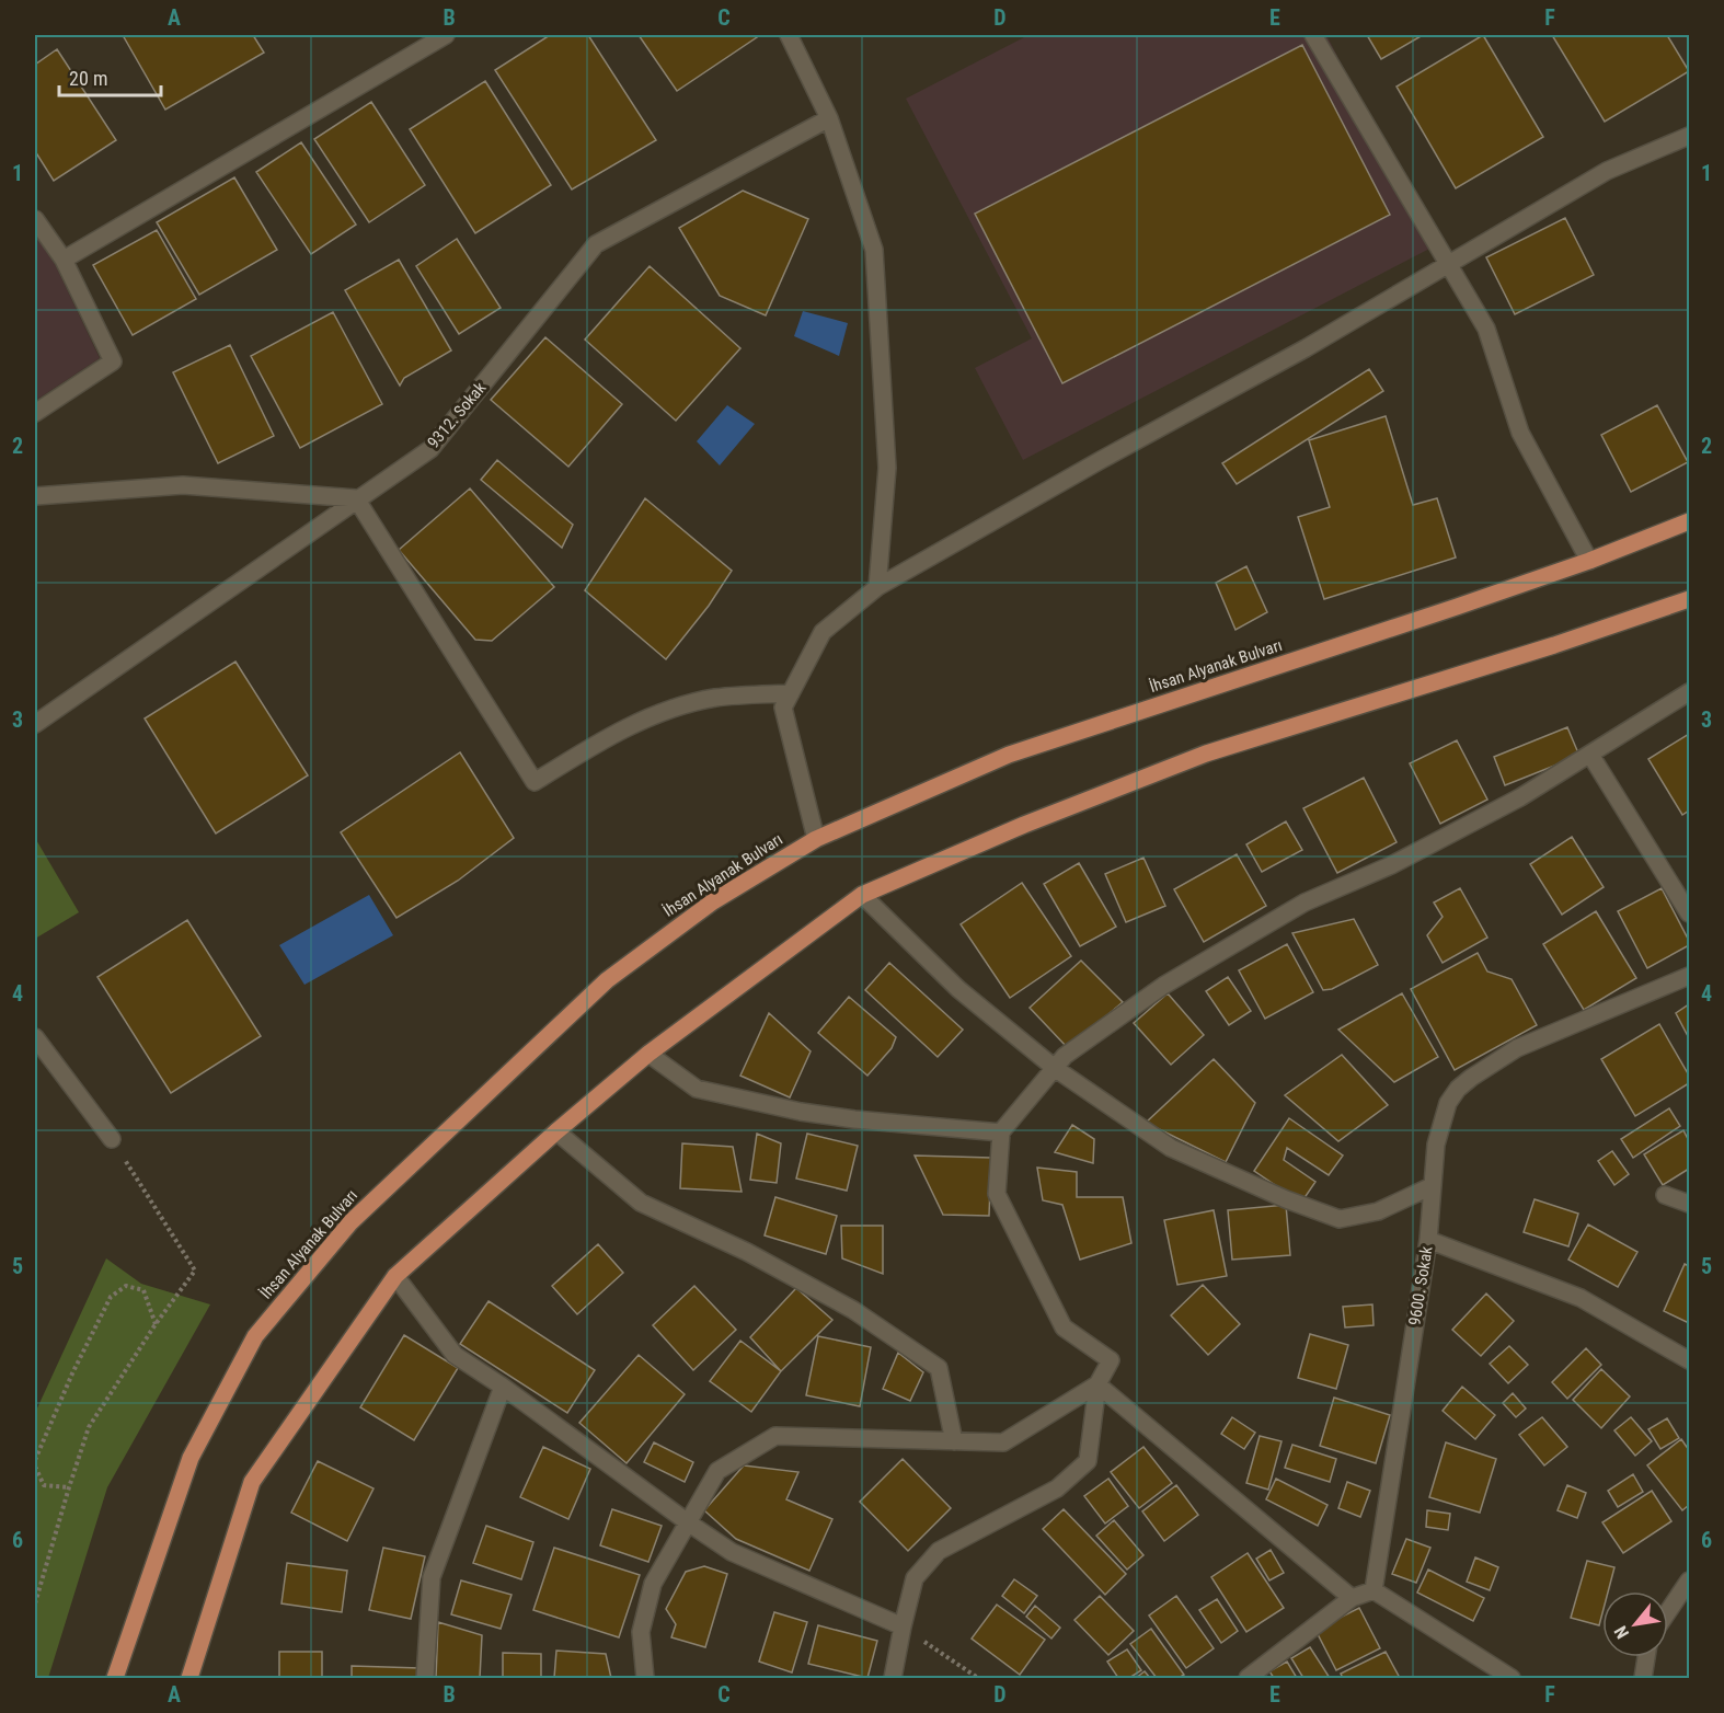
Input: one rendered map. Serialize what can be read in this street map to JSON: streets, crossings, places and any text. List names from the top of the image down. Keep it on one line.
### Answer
{"streets":{"main road":["İhsan Alyanak Bulvarı"],"street":["9312. Sokak","9600. Sokak"]},"scale_bar":"20 m","north":"bottom left","grid":{"columns":["A","B","C","D","E","F"],"rows":["1","2","3","4","5","6"]}}
